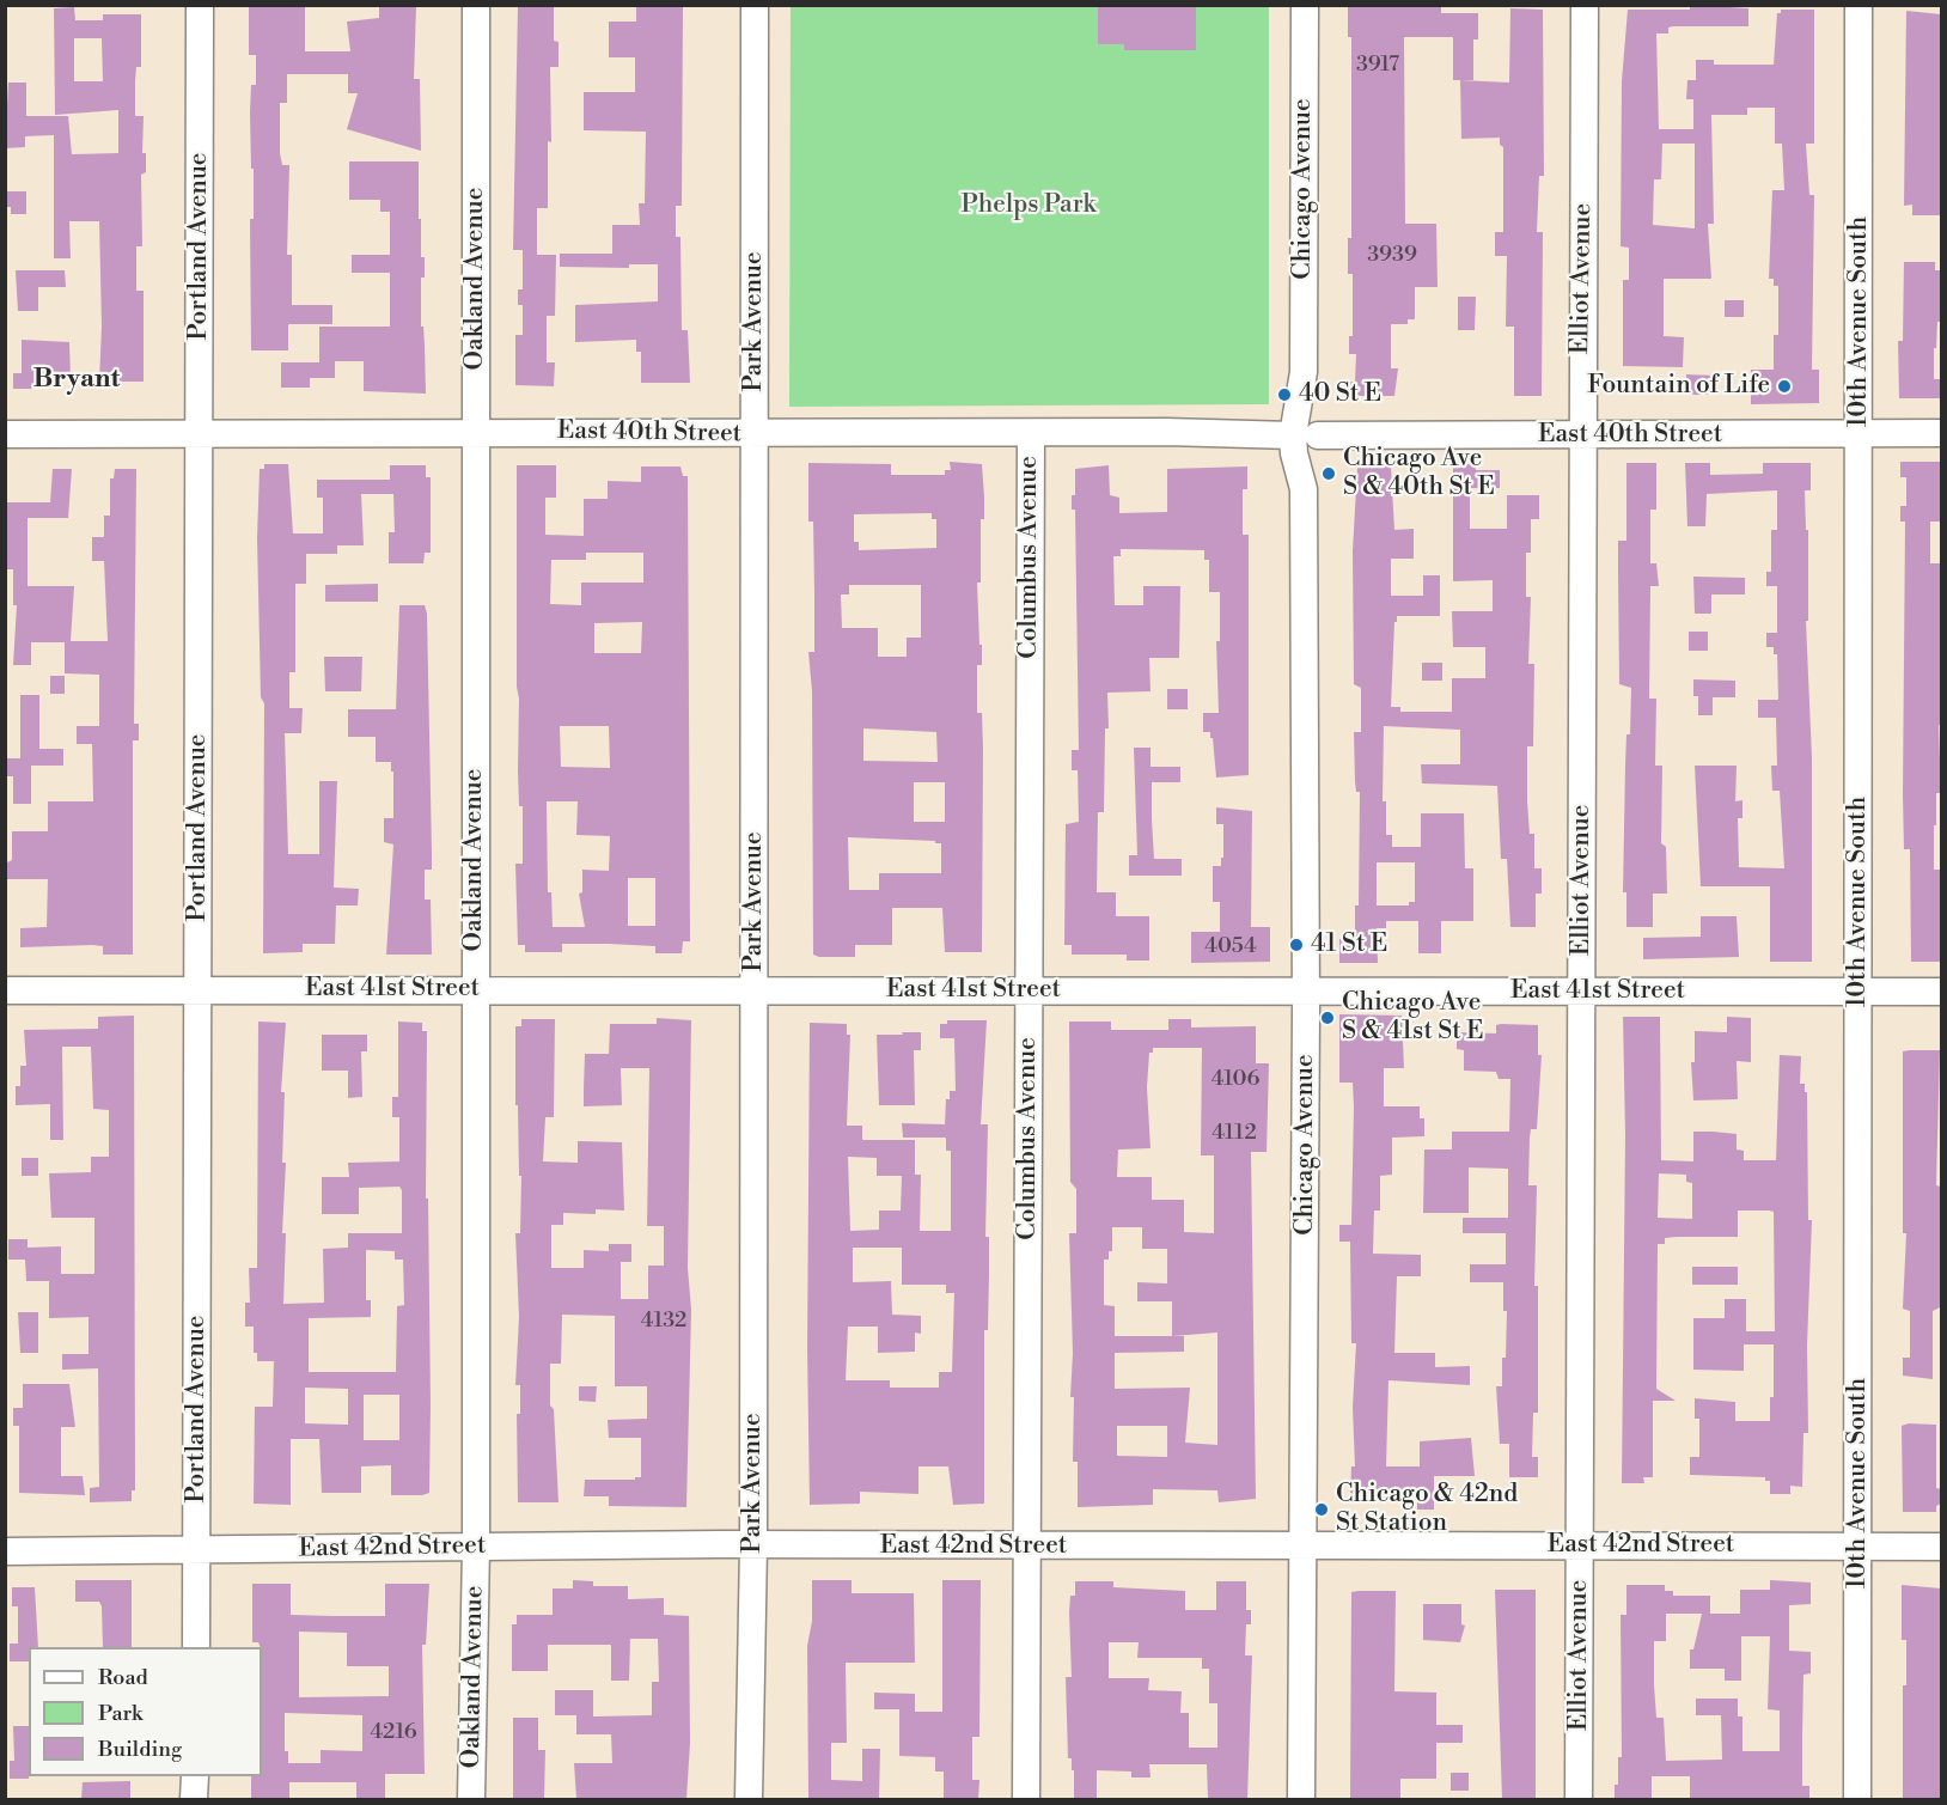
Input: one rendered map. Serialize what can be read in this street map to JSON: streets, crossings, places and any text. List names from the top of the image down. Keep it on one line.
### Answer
{"streets":{"street":["Chicago Avenue","Portland Avenue","Oakland Avenue","Elliot Avenue","Park Avenue","10th Avenue South","East 40th Street","Columbus Avenue","East 41st Street","East 42nd Street"]},"crossings":[["Chicago Avenue","East 40th Street"],["Chicago Avenue","East 41st Street"],["Chicago Avenue","East 42nd Street"],["Portland Avenue","East 40th Street"],["Portland Avenue","East 41st Street"],["Portland Avenue","East 42nd Street"],["Oakland Avenue","East 40th Street"],["Oakland Avenue","East 41st Street"],["Oakland Avenue","East 42nd Street"],["Elliot Avenue","East 40th Street"],["Elliot Avenue","East 41st Street"],["Elliot Avenue","East 42nd Street"],["Park Avenue","East 40th Street"],["Park Avenue","East 41st Street"],["Park Avenue","East 42nd Street"],["10th Avenue South","East 40th Street"],["10th Avenue South","East 41st Street"],["10th Avenue South","East 42nd Street"],["East 40th Street","Columbus Avenue"],["Columbus Avenue","East 41st Street"],["Columbus Avenue","East 42nd Street"]],"districts":["Bryant"],"parks":["Phelps Park"],"places":["Fountain of Life","40 St E","Chicago Ave S & 40th St E","41 St E","Chicago Ave S & 41st St E","Chicago & 42nd St Station"],"house_numbers":["3917","3939","4054","4106","4112","4132","4216"],"legend":["Road","Park","Building"]}
